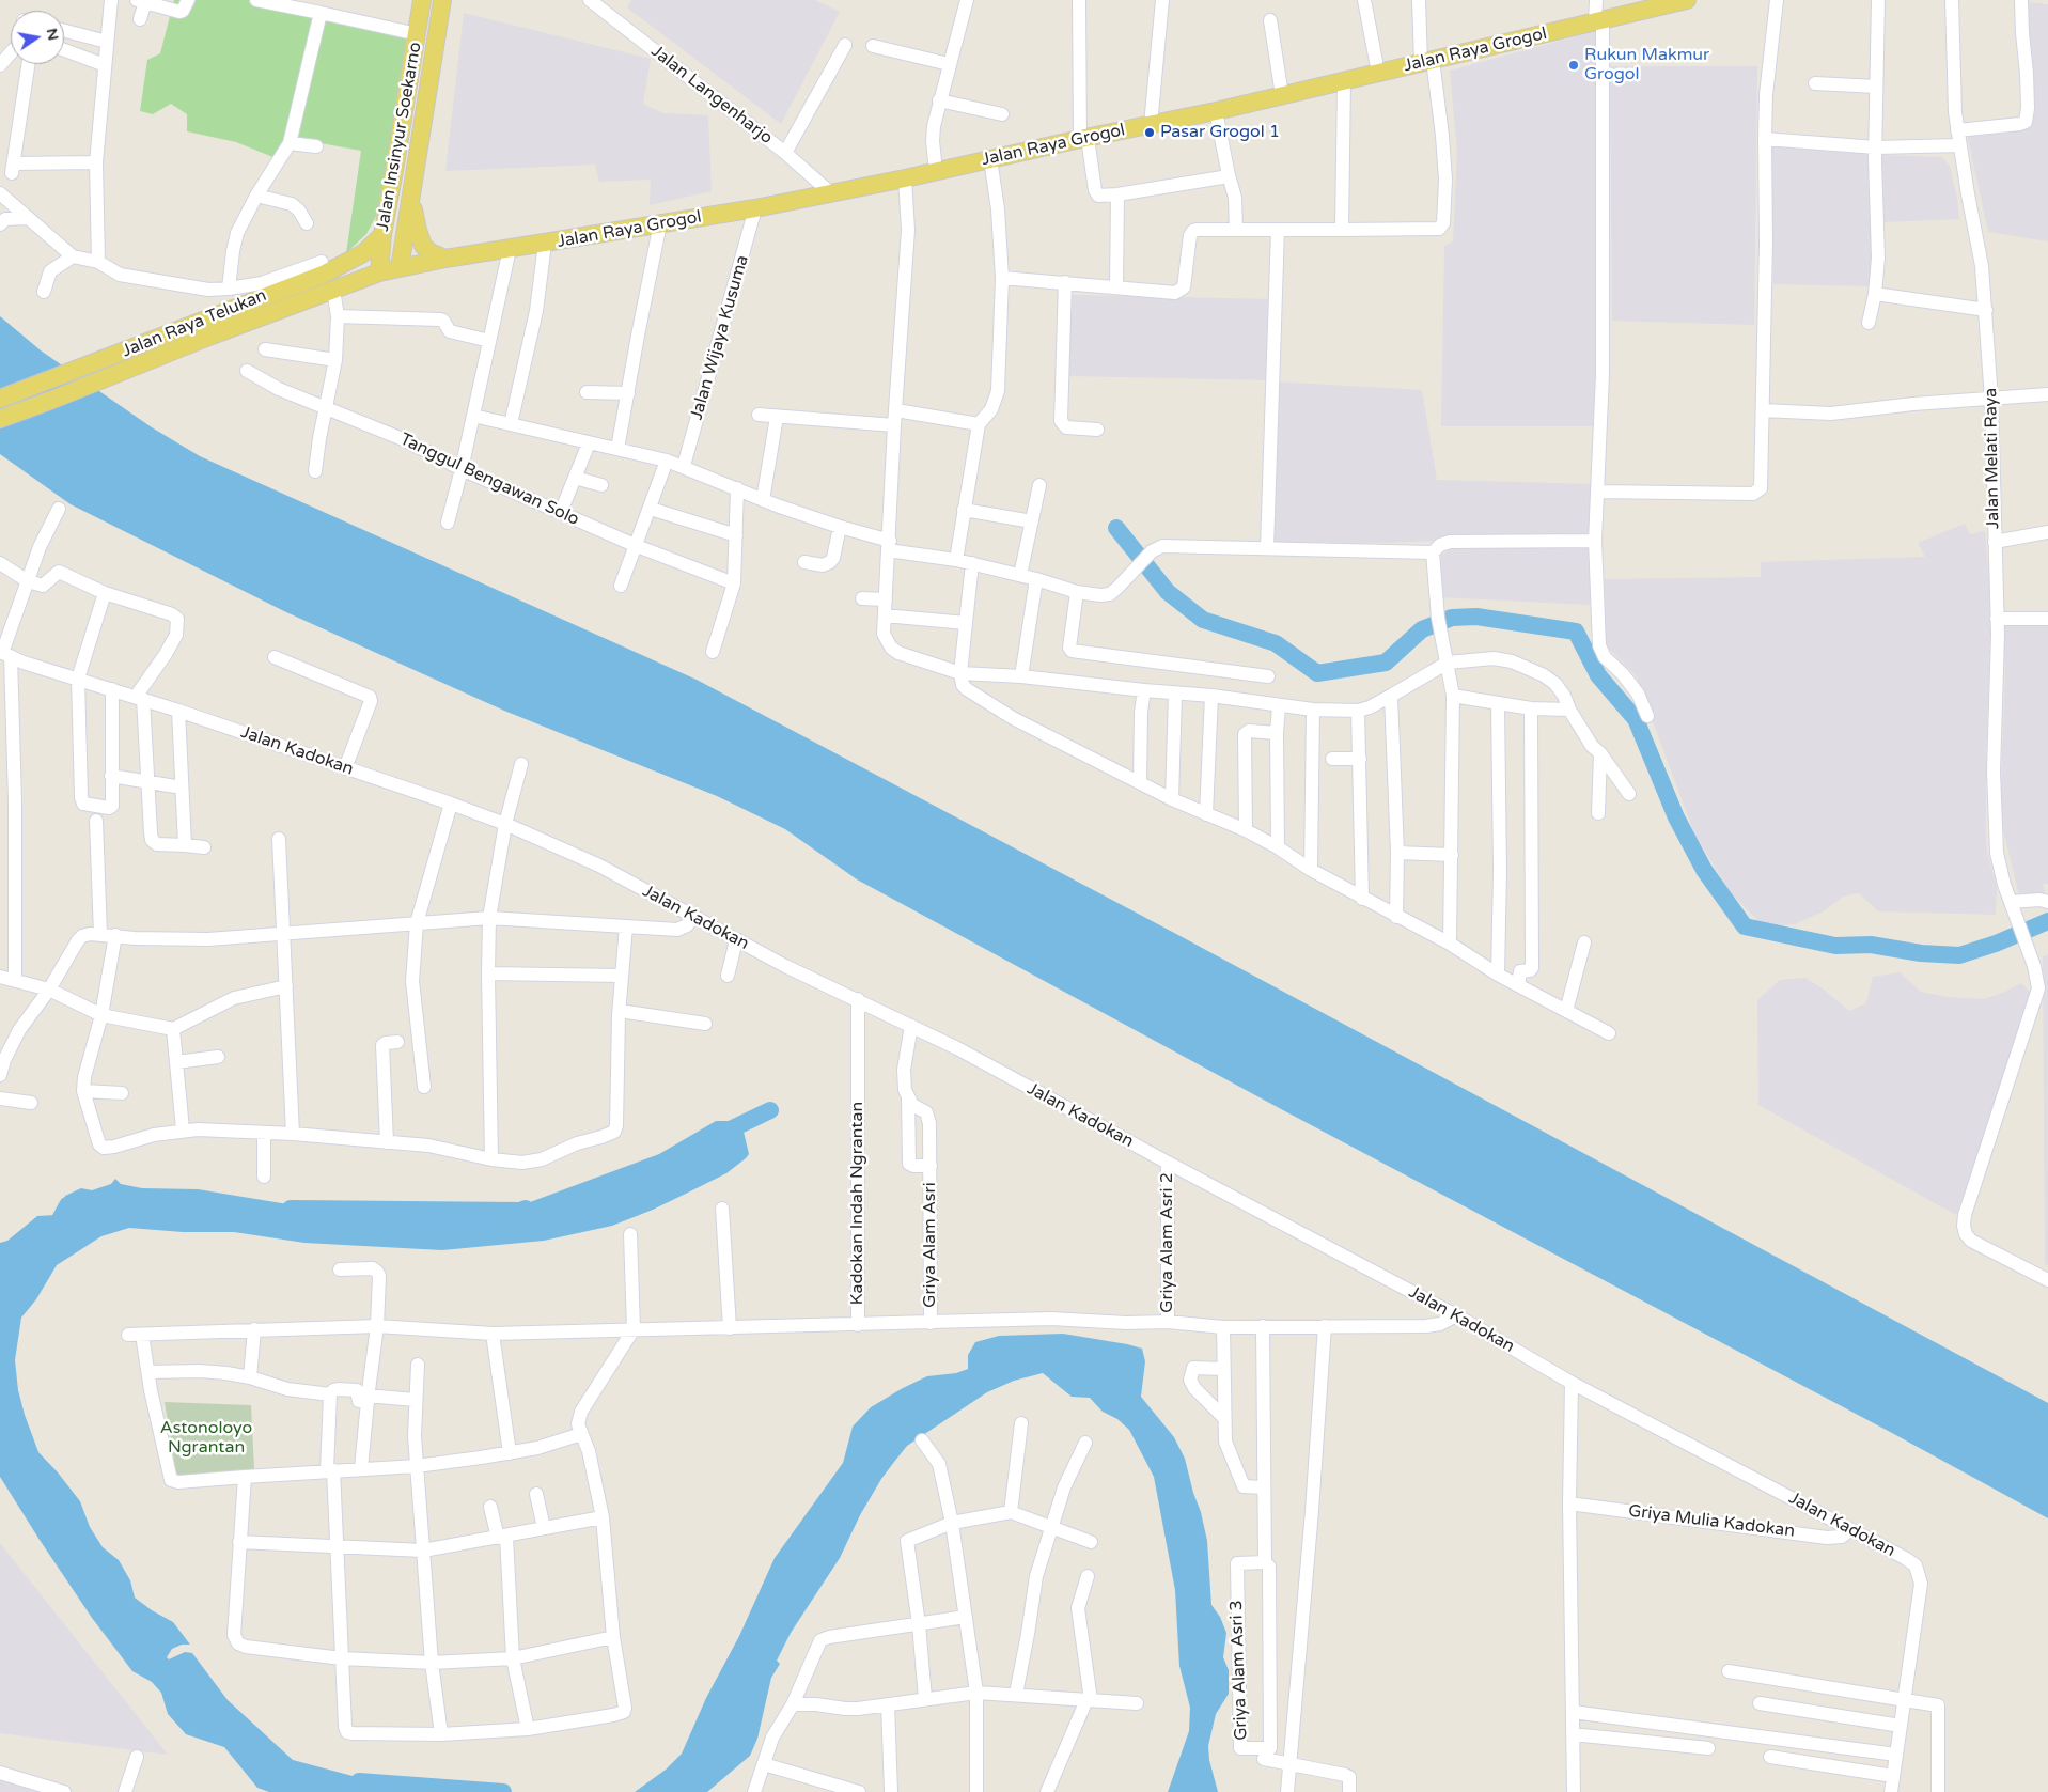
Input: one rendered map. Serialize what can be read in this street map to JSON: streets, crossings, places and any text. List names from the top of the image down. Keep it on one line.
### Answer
{"streets":{"main road":["Jalan Raya Grogol","Jalan Insinyur Soekarno","Jalan Raya Telukan"],"street":["Jalan Langenharjo","Jalan Wijaya Kusuma","Jalan Melati Raya","Tanggul Bengawan Solo","Jalan Kadokan","Kadokan Indah Ngrantan","Griya Alam Asri 2","Griya Alam Asri","Griya Mulia Kadokan","Griya Alam Asri 3"]},"crossings":[["Jalan Raya Grogol","Jalan Langenharjo"],["Jalan Raya Grogol","Jalan Insinyur Soekarno"],["Jalan Raya Grogol","Jalan Raya Telukan"],["Jalan Raya Grogol","Jalan Wijaya Kusuma"],["Jalan Insinyur Soekarno","Jalan Raya Telukan"],["Jalan Kadokan","Kadokan Indah Ngrantan"],["Jalan Kadokan","Griya Alam Asri 2"],["Jalan Kadokan","Griya Alam Asri"],["Jalan Kadokan","Griya Mulia Kadokan"]],"parks":["Astonoloyo Ngrantan"],"places":["Rukun Makmur Grogol","Pasar Grogol 1"],"north":"right"}
